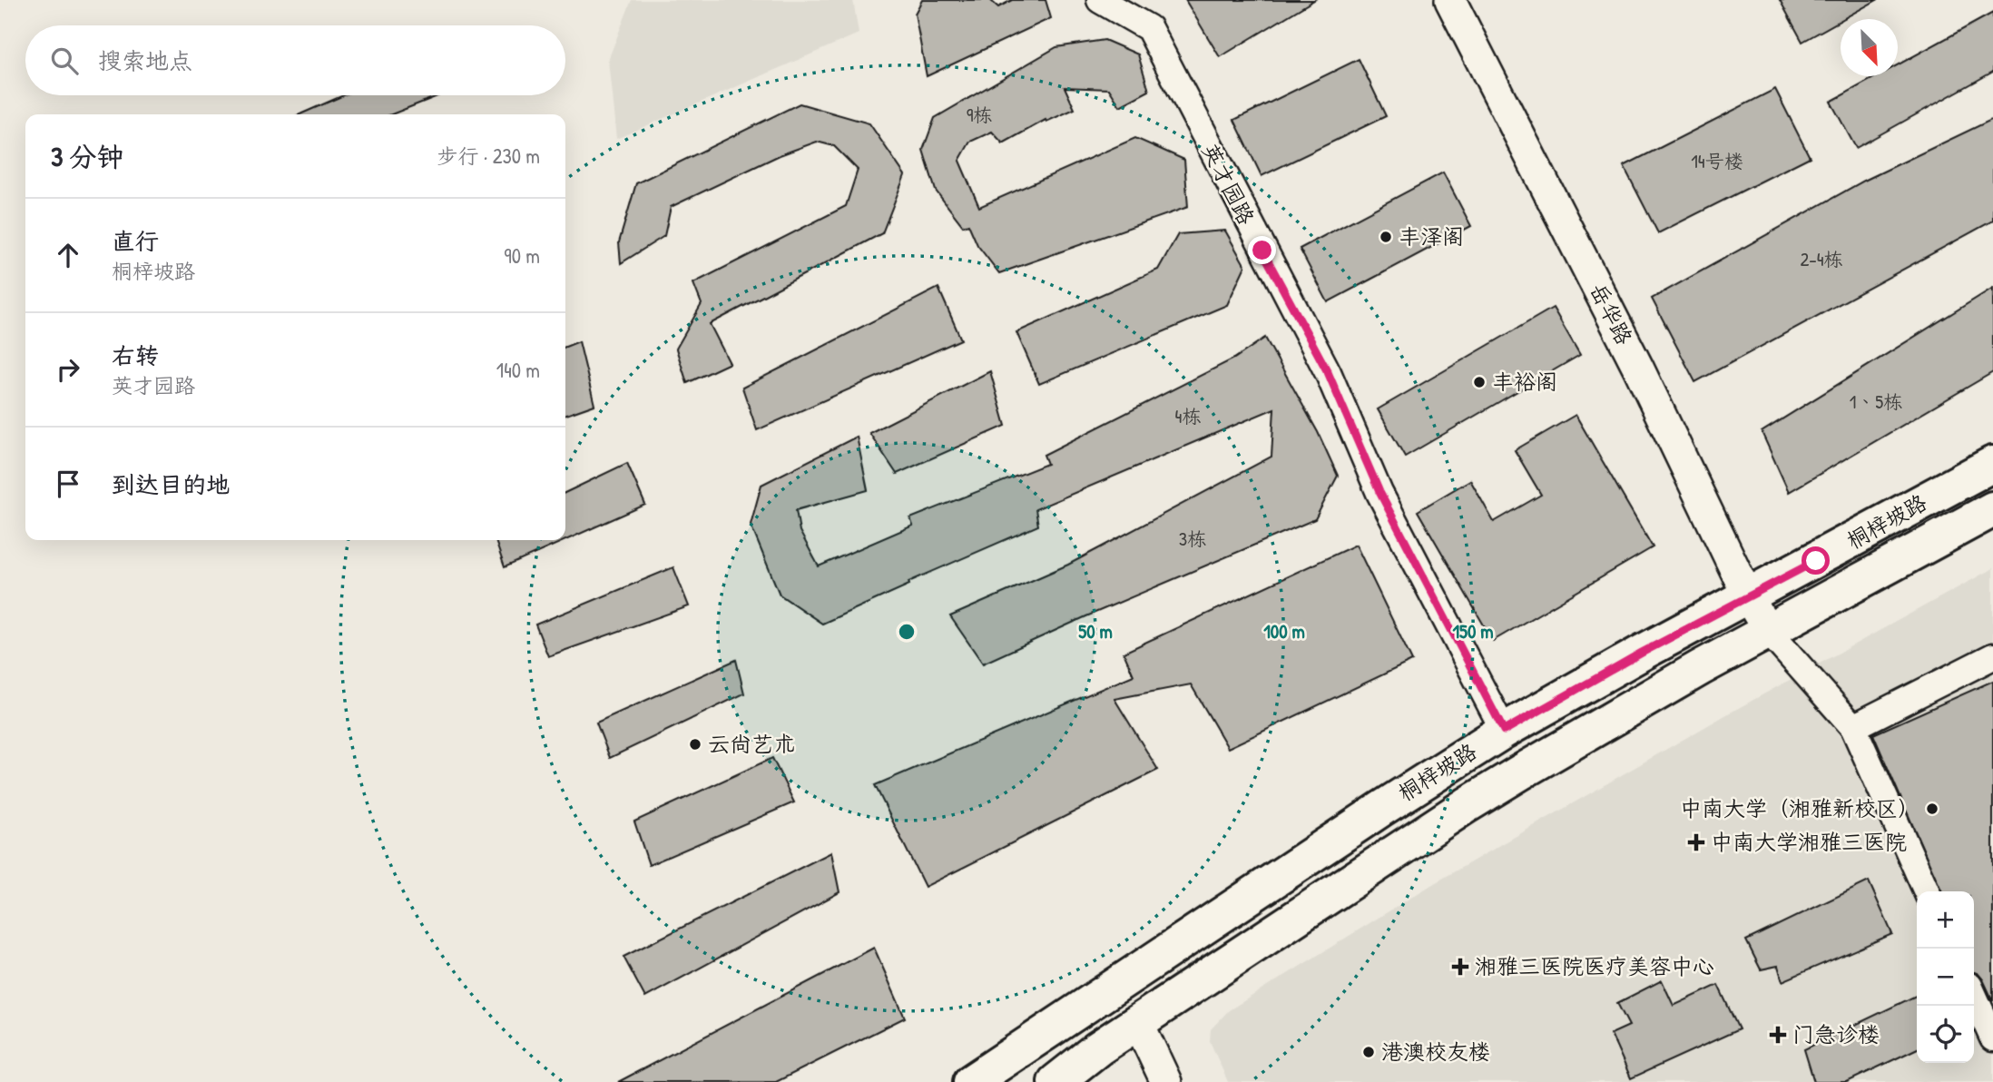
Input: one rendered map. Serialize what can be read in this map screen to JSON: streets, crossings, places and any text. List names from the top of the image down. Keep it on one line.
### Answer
{"streets":{"main road":["桐梓坡路"],"street":["英才园路","岳华路"]},"crossings":[["英才园路","桐梓坡路"],["岳华路","桐梓坡路"]],"places":{"other":["丰泽阁","丰裕阁","云尚艺术","中南大学（湘雅新校区）","港澳校友楼"],"health":["中南大学湘雅三医院","湘雅三医院医疗美容中心","门急诊楼"]},"house_numbers":["9栋","14号楼","2-4栋","1、5栋","4栋","3栋"],"north":"bottom right","page":{"search":"搜索地点","heading":["3 分钟","步行 · 230 m"],"list":[["直行","桐梓坡路","90 m"],["右转","英才园路","140 m"],"到达目的地"],"map_buttons":["+","−"]},"rings":["50 m","100 m","150 m"]}
